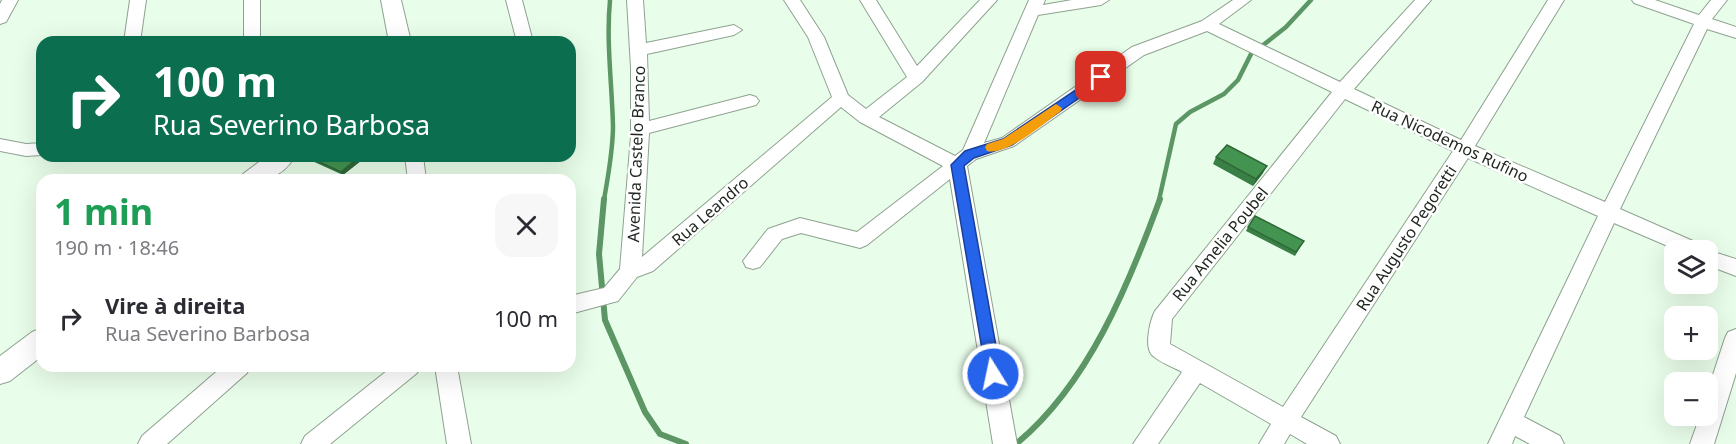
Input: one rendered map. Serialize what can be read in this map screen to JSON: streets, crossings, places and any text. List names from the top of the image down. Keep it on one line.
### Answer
{"streets":{"street":["Rua Nicodemos Rufino","Avenida Castelo Branco","Rua Leandro","Rua Augusto Pegoretti","Rua Amelia Poubel"]},"crossings":[["Rua Nicodemos Rufino","Rua Augusto Pegoretti"],["Rua Nicodemos Rufino","Rua Amelia Poubel"],["Avenida Castelo Branco","Rua Leandro"],["Rua Augusto Pegoretti","Rua Amelia Poubel"]],"page":{"turn":["100 m","Rua Severino Barbosa"],"heading":["1 min","190 m · 18:46"],"map_buttons":["+","−"],"list":[{"name":"Vire à direita","note":"Rua Severino Barbosa","value":"100 m"}]}}
